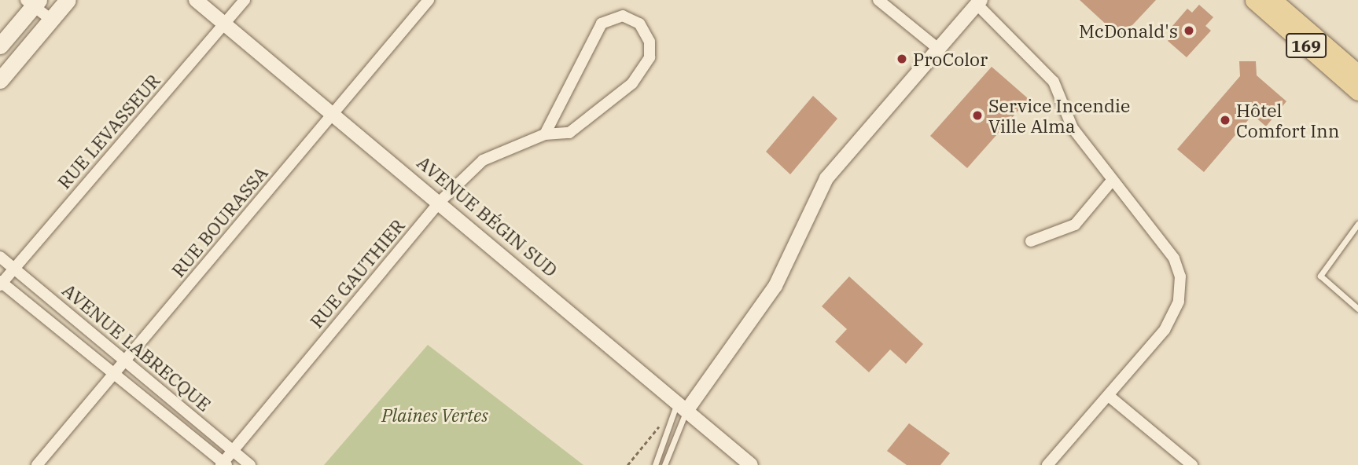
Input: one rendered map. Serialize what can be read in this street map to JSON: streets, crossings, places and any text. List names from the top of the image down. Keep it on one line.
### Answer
{"streets":{"main road":["169"],"street":["RUE LEVASSEUR","AVENUE BÉGIN SUD","RUE BOURASSA","RUE GAUTHIER","AVENUE LABRECQUE"]},"crossings":[["RUE LEVASSEUR","AVENUE BÉGIN SUD"],["RUE LEVASSEUR","AVENUE LABRECQUE"],["AVENUE BÉGIN SUD","RUE BOURASSA"],["AVENUE BÉGIN SUD","RUE GAUTHIER"],["RUE BOURASSA","AVENUE LABRECQUE"],["RUE GAUTHIER","AVENUE LABRECQUE"]],"parks":["Plaines Vertes"],"places":["McDonald's","ProColor","Service Incendie Ville Alma","Hôtel Comfort Inn"]}
